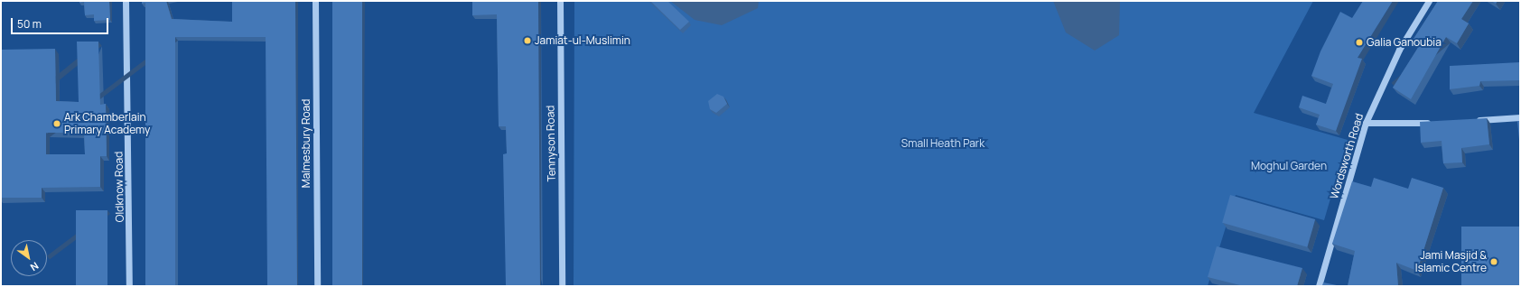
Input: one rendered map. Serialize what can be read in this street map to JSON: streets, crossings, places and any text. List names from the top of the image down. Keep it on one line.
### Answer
{"streets":{"street":["Malmesbury Road","Tennyson Road","Wordsworth Road","Oldknow Road"]},"parks":["Small Heath Park","Moghul Garden"],"places":["Jamiat-ul-Muslimin","Galia Ganoubia","Ark Chamberlain Primary Academy","Jami Masjid & Islamic Centre"],"scale_bar":"50 m","north":"bottom right"}
